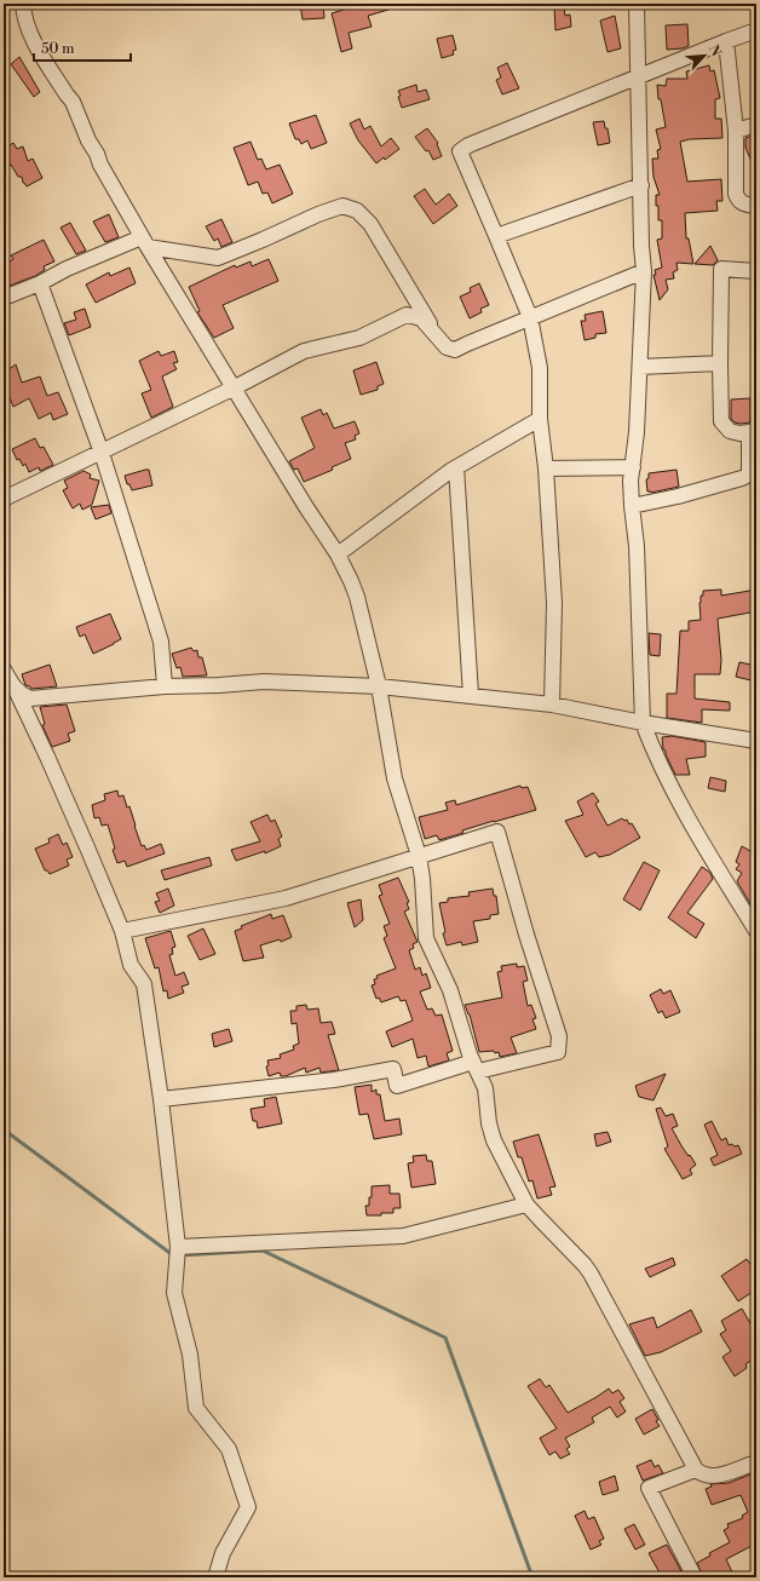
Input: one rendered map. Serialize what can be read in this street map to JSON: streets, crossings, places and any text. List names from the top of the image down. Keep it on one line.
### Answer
{"scale_bar":"50 m","north":"top right"}
